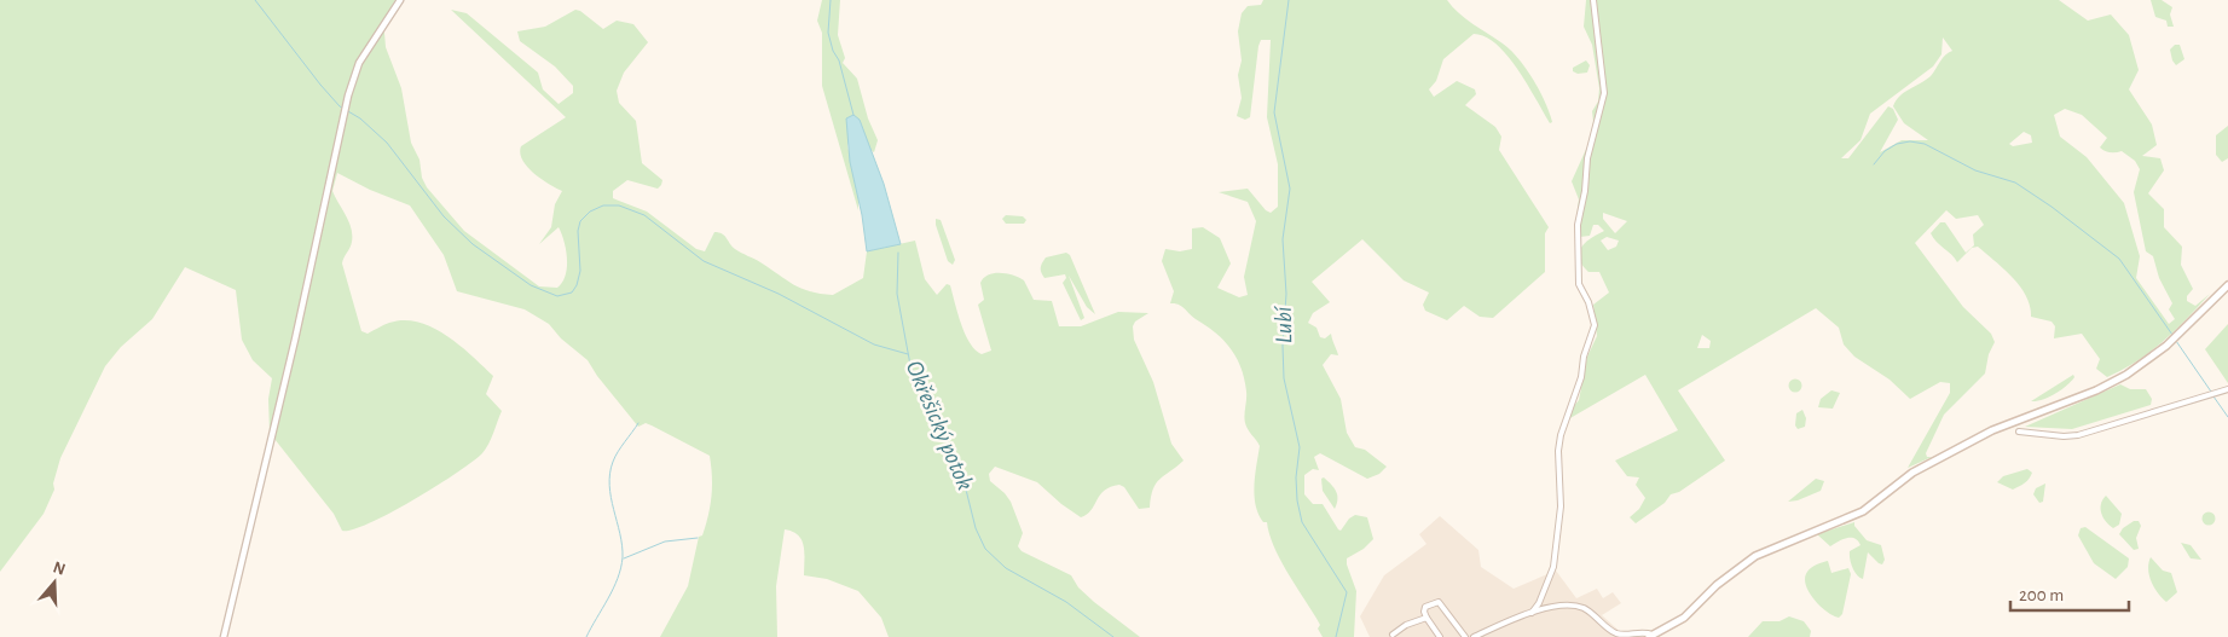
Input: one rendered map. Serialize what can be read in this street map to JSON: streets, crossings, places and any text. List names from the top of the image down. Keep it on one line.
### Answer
{"water":["Lubí","Okřešický potok"],"scale_bar":"200 m","north":"top"}
